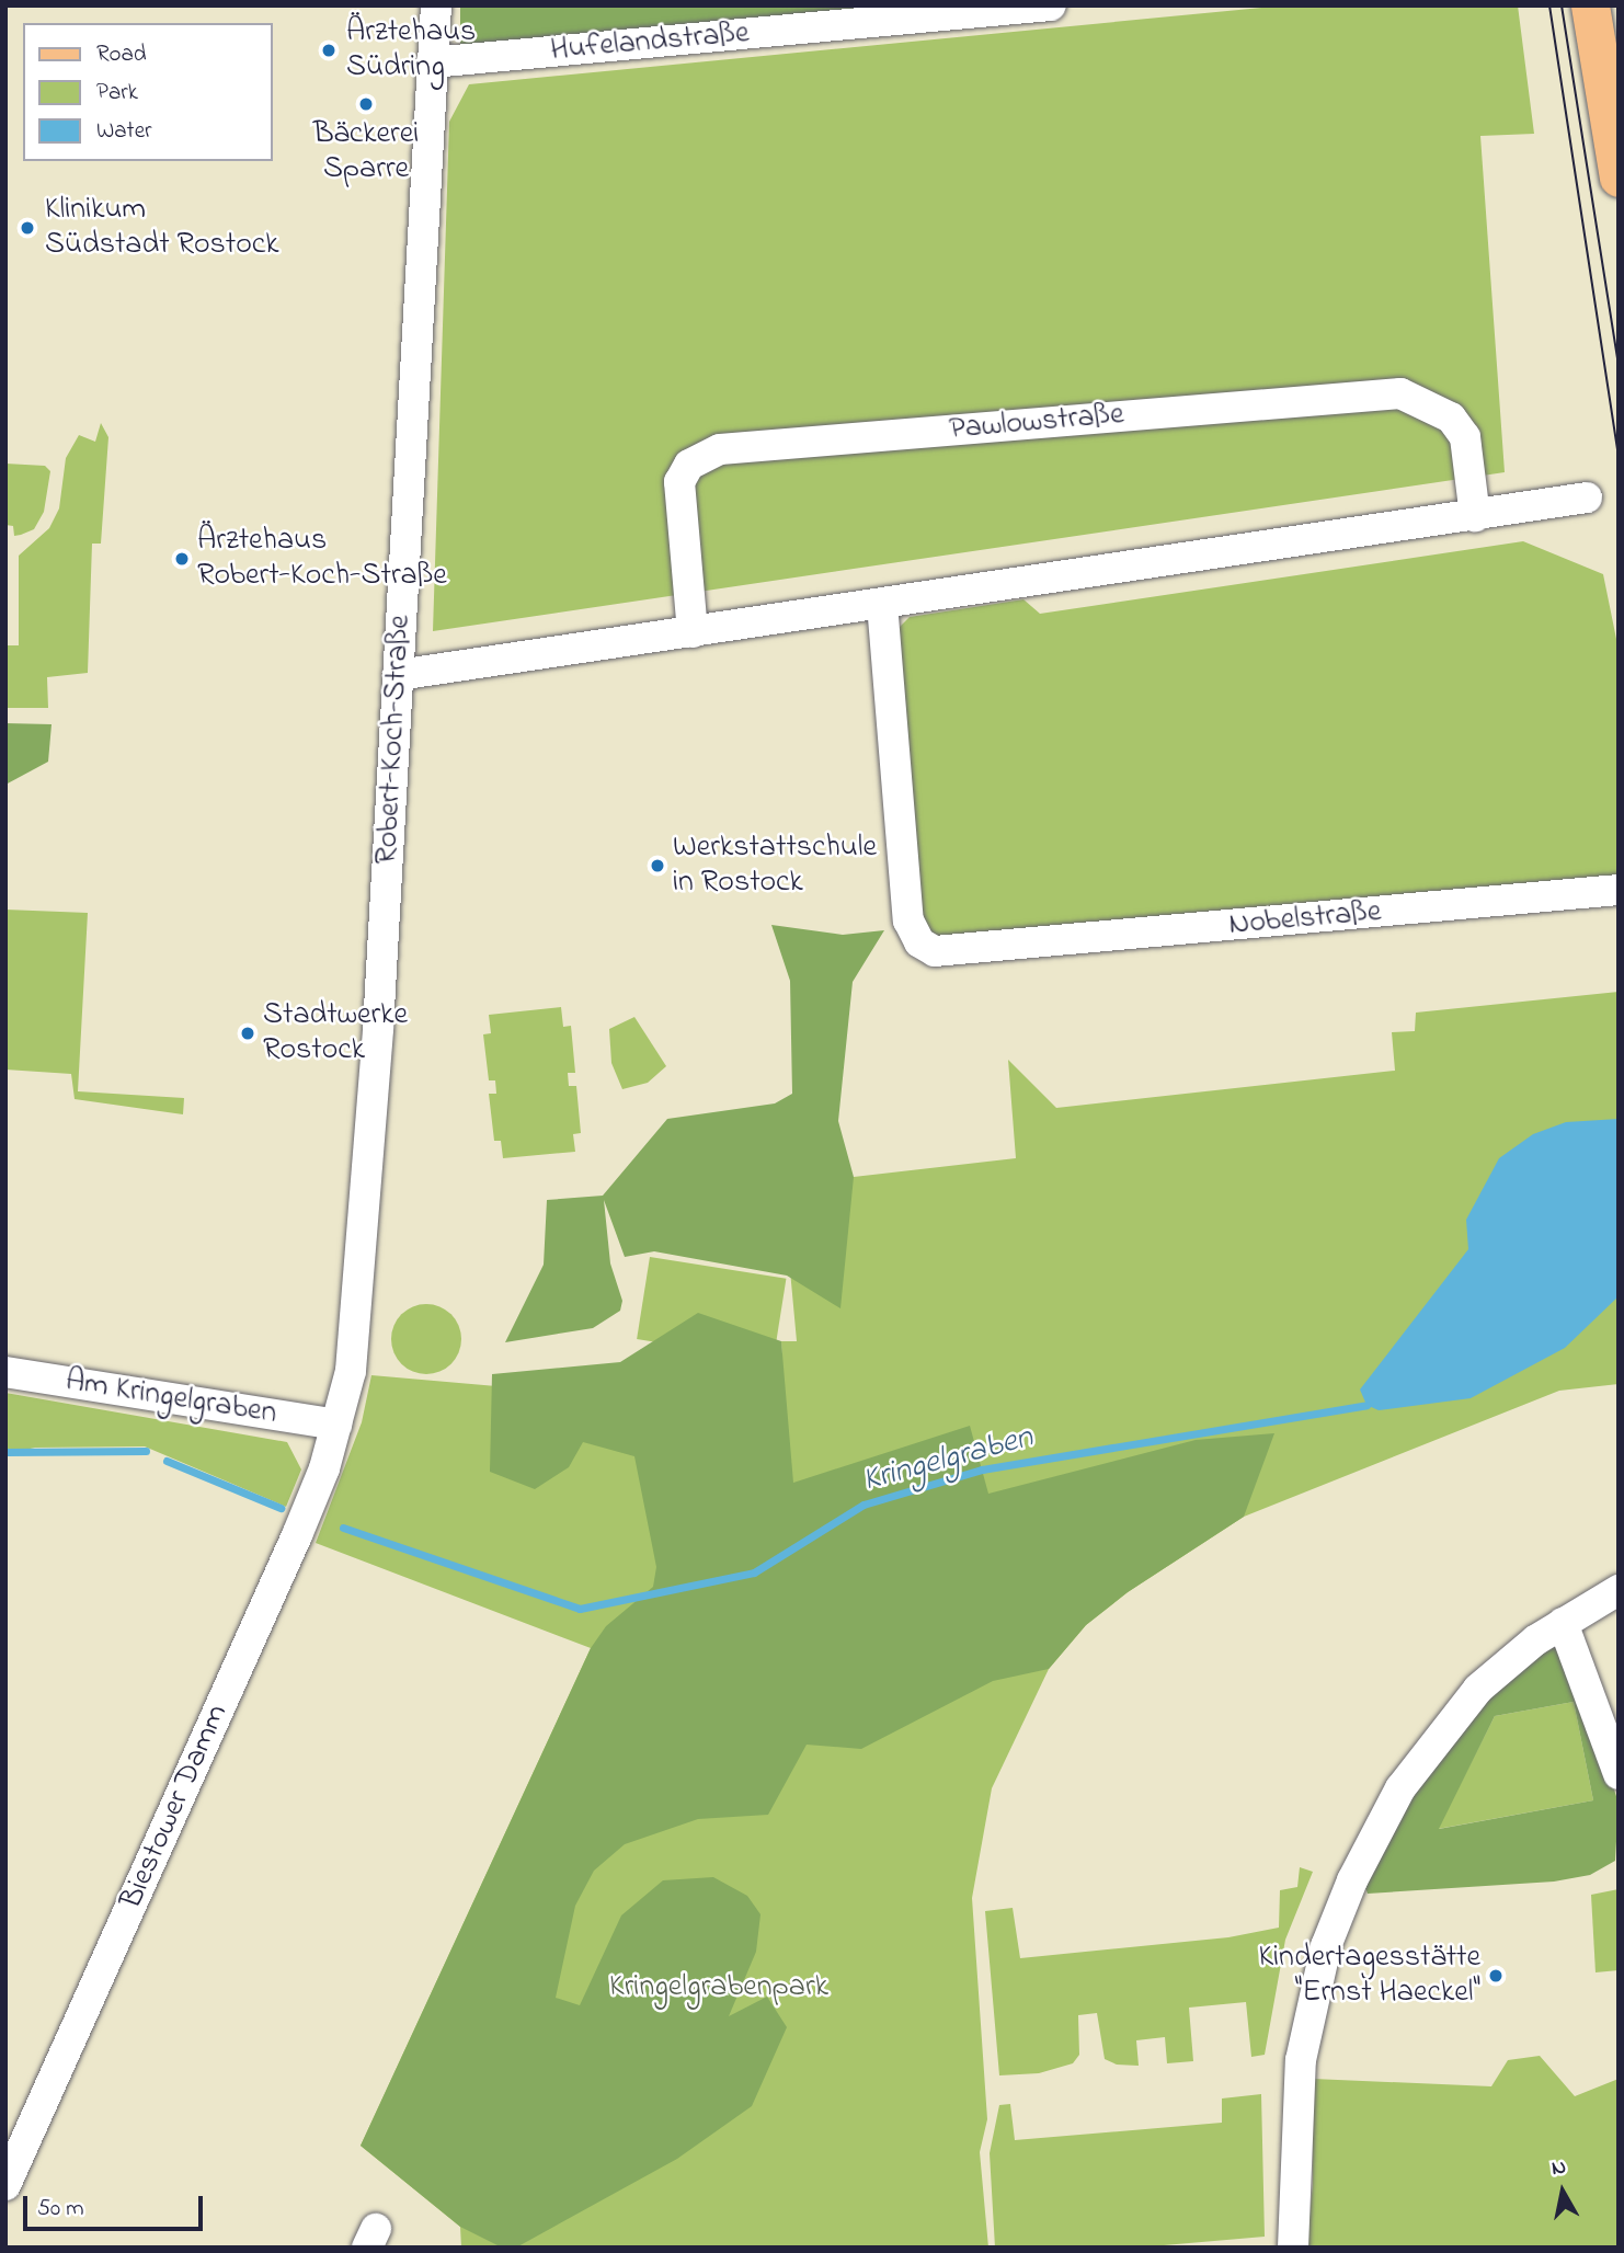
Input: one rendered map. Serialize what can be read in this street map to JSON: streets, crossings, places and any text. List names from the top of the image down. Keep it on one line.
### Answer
{"streets":{"street":["Hufelandstraße","Pawlowstraße","Robert-Koch-Straße","Nobelstraße","Am Kringelgraben","Biestower Damm"]},"crossings":[["Hufelandstraße","Robert-Koch-Straße"],["Robert-Koch-Straße","Am Kringelgraben"],["Robert-Koch-Straße","Biestower Damm"],["Am Kringelgraben","Biestower Damm"]],"water":["Kringelgraben"],"parks":["Kringelgrabenpark"],"places":["Ärztehaus Südring","Bäckerei Sparre","Klinikum Südstadt Rostock","Ärztehaus Robert-Koch-Straße","Werkstattschule in Rostock","Stadtwerke Rostock","Kindertagesstätte \"Ernst Haeckel\""],"legend":["Road","Park","Water"],"scale_bar":"50 m","north":"top"}
